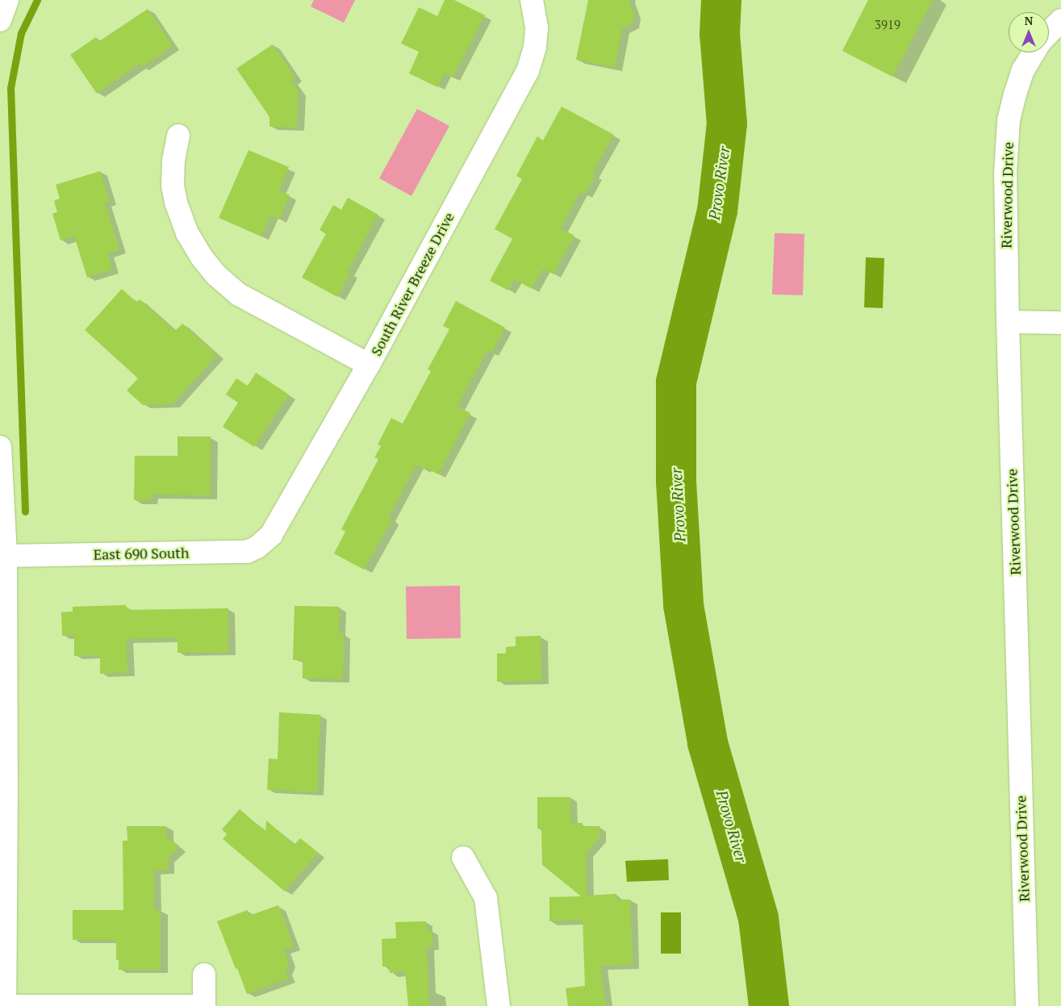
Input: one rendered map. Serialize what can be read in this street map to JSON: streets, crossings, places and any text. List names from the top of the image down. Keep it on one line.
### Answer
{"streets":{"street":["Riverwood Drive","South River Breeze Drive","East 690 South"]},"crossings":[["South River Breeze Drive","East 690 South"]],"water":["Provo River"],"house_numbers":["3919"],"north":"top"}
